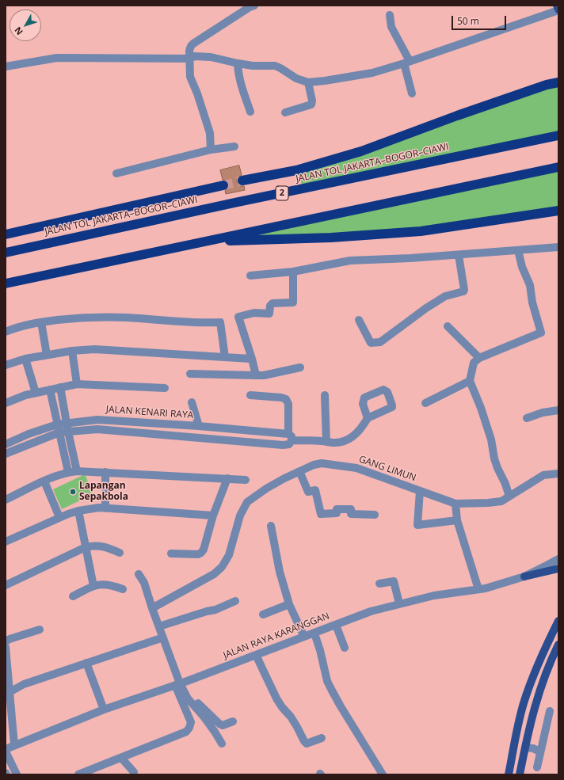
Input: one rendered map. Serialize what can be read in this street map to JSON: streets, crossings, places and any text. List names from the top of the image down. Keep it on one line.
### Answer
{"streets":{"highway":["JALAN TOL JAKARTA–BOGOR–CIAWI","2"],"street":["JALAN KENARI RAYA","GANG LIMUN","JALAN RAYA KARANGGAN"]},"places":["Lapangan Sepakbola"],"scale_bar":"50 m","north":"bottom left"}
